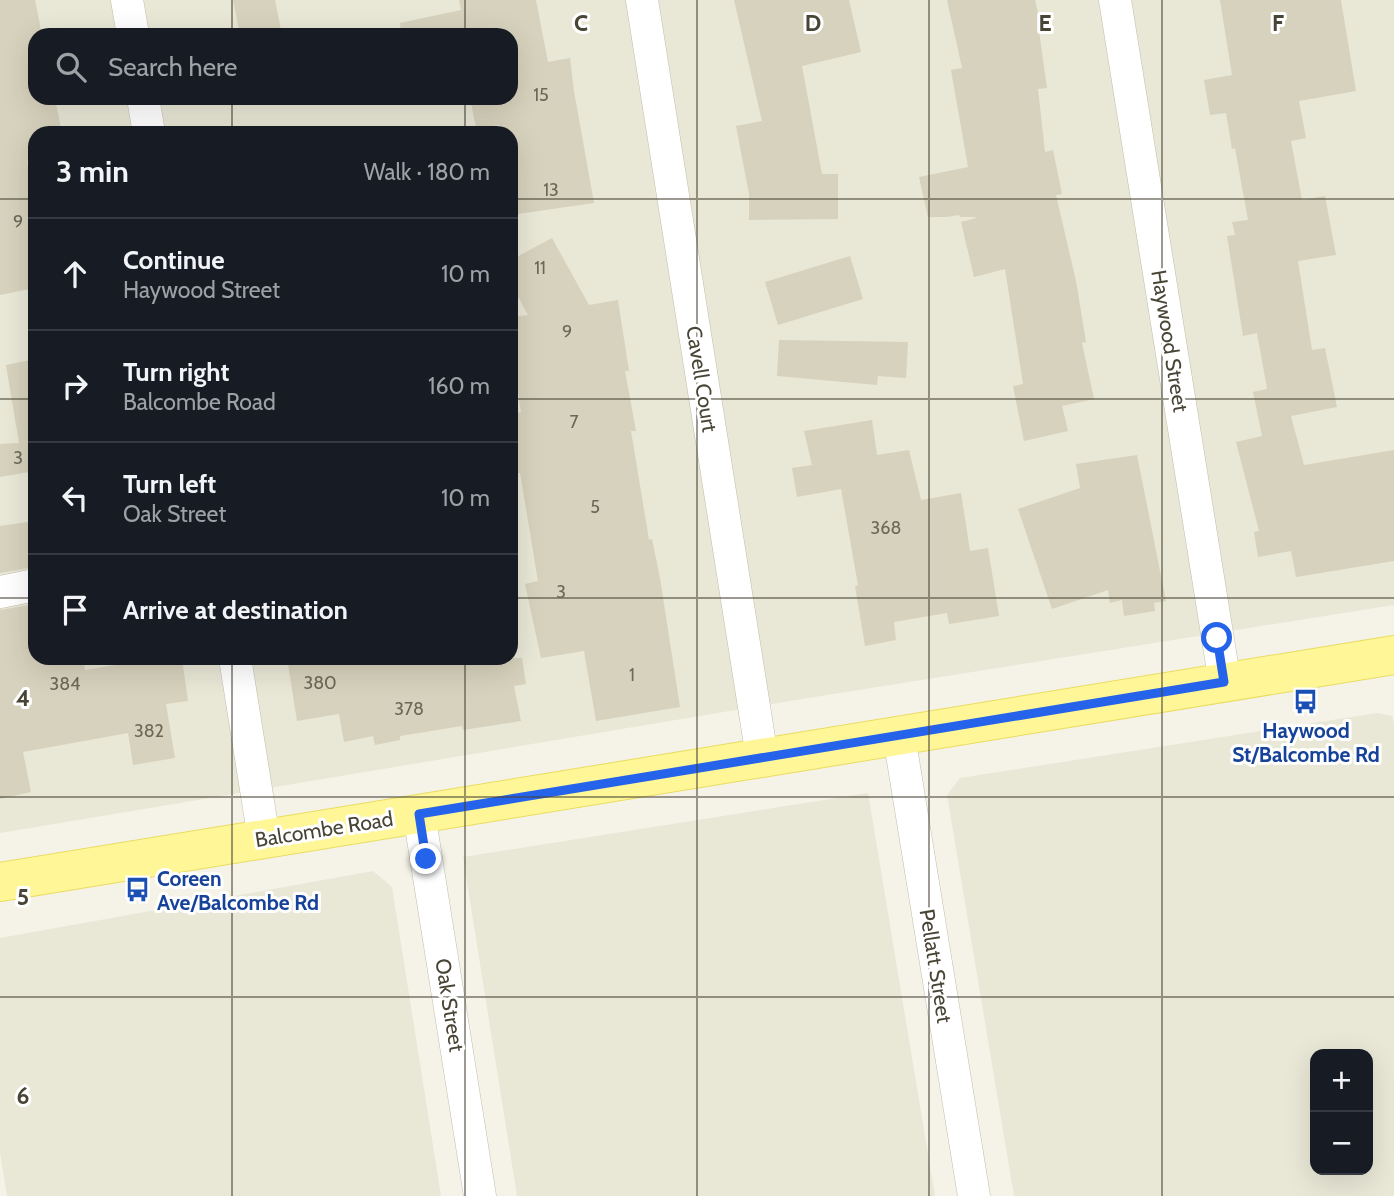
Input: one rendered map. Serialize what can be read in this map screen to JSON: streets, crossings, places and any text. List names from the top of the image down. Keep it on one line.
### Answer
{"streets":{"main road":["Balcombe Road"],"street":["Haywood Street","Cavell Court","Pellatt Street","Oak Street"]},"crossings":[["Haywood Street","Balcombe Road"],["Cavell Court","Balcombe Road"],["Balcombe Road","Pellatt Street"],["Balcombe Road","Oak Street"]],"places":{"bus stop":["Haywood St/Balcombe Rd","Coreen Ave/Balcombe Rd"]},"house_numbers":["15","13","9","11","9","7","3","5","368","3","1","380","384","378","382"],"page":{"search":"Search here","heading":["3 min","Walk · 180 m"],"list":[["Continue","Haywood Street","10 m"],["Turn right","Balcombe Road","160 m"],["Turn left","Oak Street","10 m"],"Arrive at destination"],"map_buttons":["+","−"]},"grid":{"columns":["C","D","E","F"],"rows":["4","5","6"]}}
